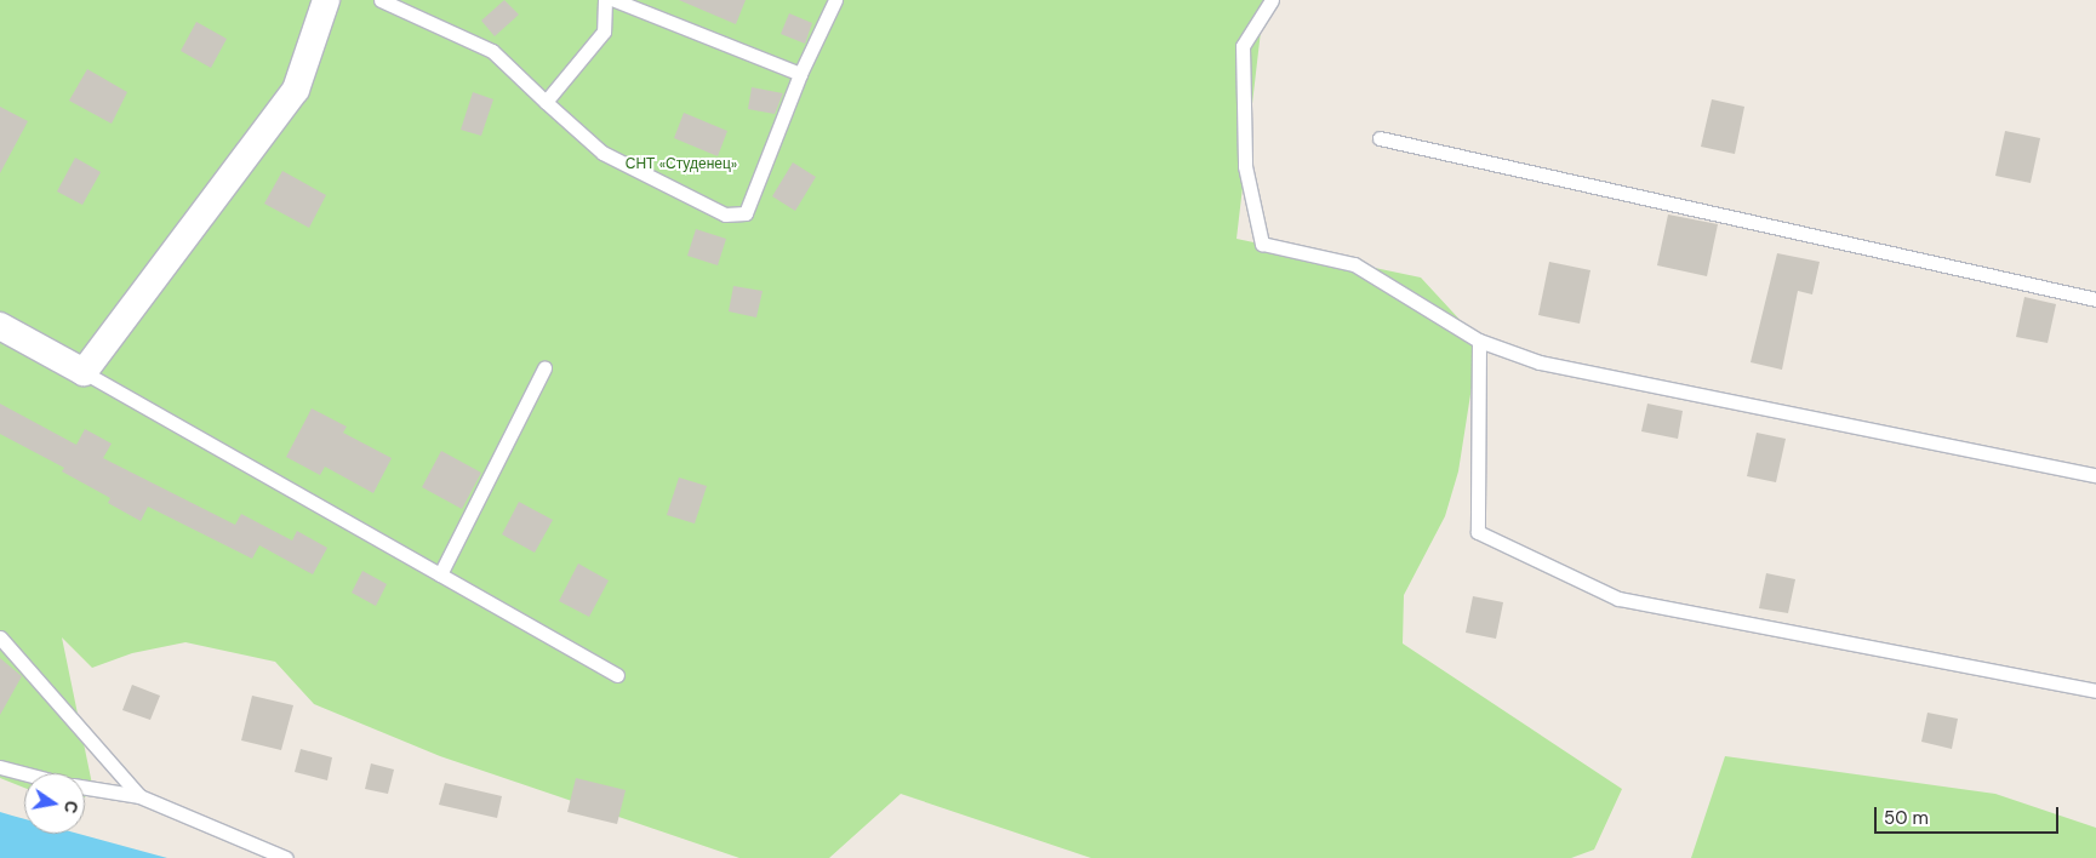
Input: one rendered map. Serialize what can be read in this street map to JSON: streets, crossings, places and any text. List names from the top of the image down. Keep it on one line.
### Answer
{"parks":["СНТ «Студенец»"],"scale_bar":"50 m","north":"right"}
